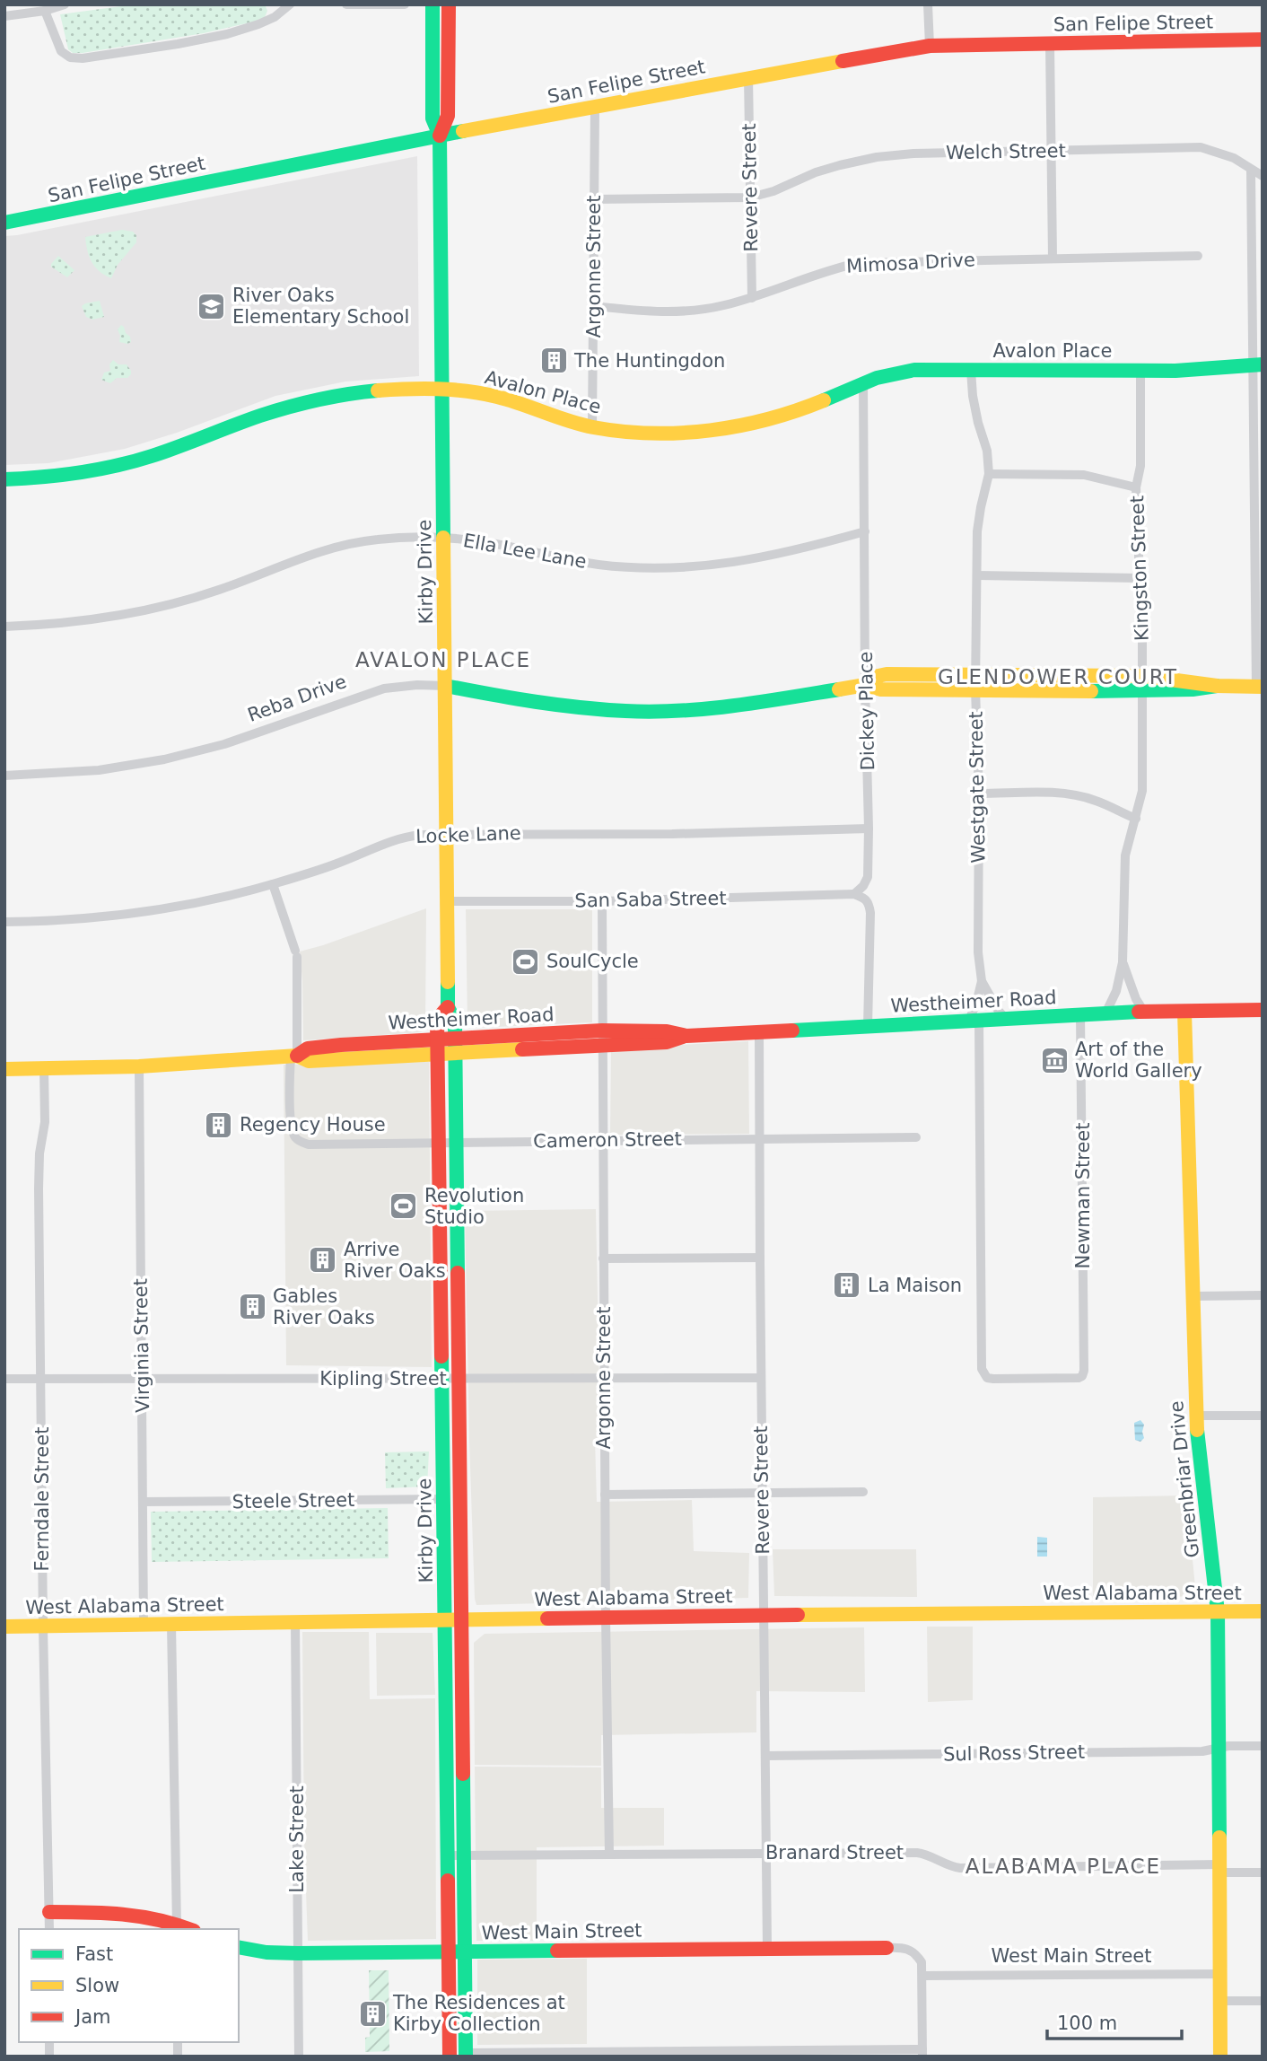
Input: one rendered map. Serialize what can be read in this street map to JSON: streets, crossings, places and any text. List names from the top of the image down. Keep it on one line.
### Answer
{"streets":{"street":["San Felipe Street","Welch Street","Revere Street","Mimosa Drive","Argonne Street","Avalon Place","Ella Lee Lane","Kingston Street","Kirby Drive","Reba Drive","Dickey Place","Westgate Street","Locke Lane","San Saba Street","Westheimer Road","Cameron Street","Newman Street","Virginia Street","Kipling Street","Greenbriar Drive","Ferndale Street","Steele Street","West Alabama Street","Sul Ross Street","Lake Street","Branard Street","West Main Street"]},"crossings":[["San Felipe Street","Revere Street"],["San Felipe Street","Argonne Street"],["San Felipe Street","Kirby Drive"],["Welch Street","Revere Street"],["Welch Street","Argonne Street"],["Revere Street","Mimosa Drive"],["Revere Street","Westheimer Road"],["Revere Street","Cameron Street"],["Revere Street","Kipling Street"],["Revere Street","West Alabama Street"],["Revere Street","Sul Ross Street"],["Revere Street","Branard Street"],["Revere Street","West Main Street"],["Mimosa Drive","Argonne Street"],["Argonne Street","Avalon Place"],["Argonne Street","San Saba Street"],["Argonne Street","Westheimer Road"],["Argonne Street","Cameron Street"],["Argonne Street","Kipling Street"],["Argonne Street","West Alabama Street"],["Argonne Street","Branard Street"],["Avalon Place","Kingston Street"],["Avalon Place","Kirby Drive"],["Avalon Place","Dickey Place"],["Avalon Place","Westgate Street"],["Ella Lee Lane","Kirby Drive"],["Ella Lee Lane","Dickey Place"],["Kingston Street","Reba Drive"],["Kirby Drive","Reba Drive"],["Kirby Drive","Locke Lane"],["Kirby Drive","San Saba Street"],["Kirby Drive","Westheimer Road"],["Kirby Drive","Cameron Street"],["Kirby Drive","Kipling Street"],["Kirby Drive","Steele Street"],["Kirby Drive","West Alabama Street"],["Kirby Drive","Branard Street"],["Kirby Drive","West Main Street"],["Reba Drive","Dickey Place"],["Reba Drive","Westgate Street"],["Dickey Place","Locke Lane"],["Dickey Place","San Saba Street"],["Westgate Street","Westheimer Road"],["Westgate Street","Newman Street"],["Westheimer Road","Cameron Street"],["Westheimer Road","Newman Street"],["Westheimer Road","Virginia Street"],["Westheimer Road","Greenbriar Drive"],["Westheimer Road","Ferndale Street"],["Virginia Street","Kipling Street"],["Virginia Street","Steele Street"],["Virginia Street","West Alabama Street"],["Kipling Street","Ferndale Street"],["Greenbriar Drive","West Alabama Street"],["Greenbriar Drive","Sul Ross Street"],["Greenbriar Drive","Branard Street"],["Greenbriar Drive","West Main Street"],["Ferndale Street","West Alabama Street"],["West Alabama Street","Lake Street"],["Lake Street","West Main Street"]],"districts":["AVALON PLACE","GLENDOWER COURT","ALABAMA PLACE"],"places":{"school or university":["River Oaks Elementary School"],"building":["The Huntingdon","Regency House","Arrive River Oaks","La Maison","Gables River Oaks","The Residences at Kirby Collection"],"sports":["SoulCycle","Revolution Studio"],"museum":["Art of the World Gallery"]},"legend":["Fast","Slow","Jam"],"scale_bar":"100 m"}
